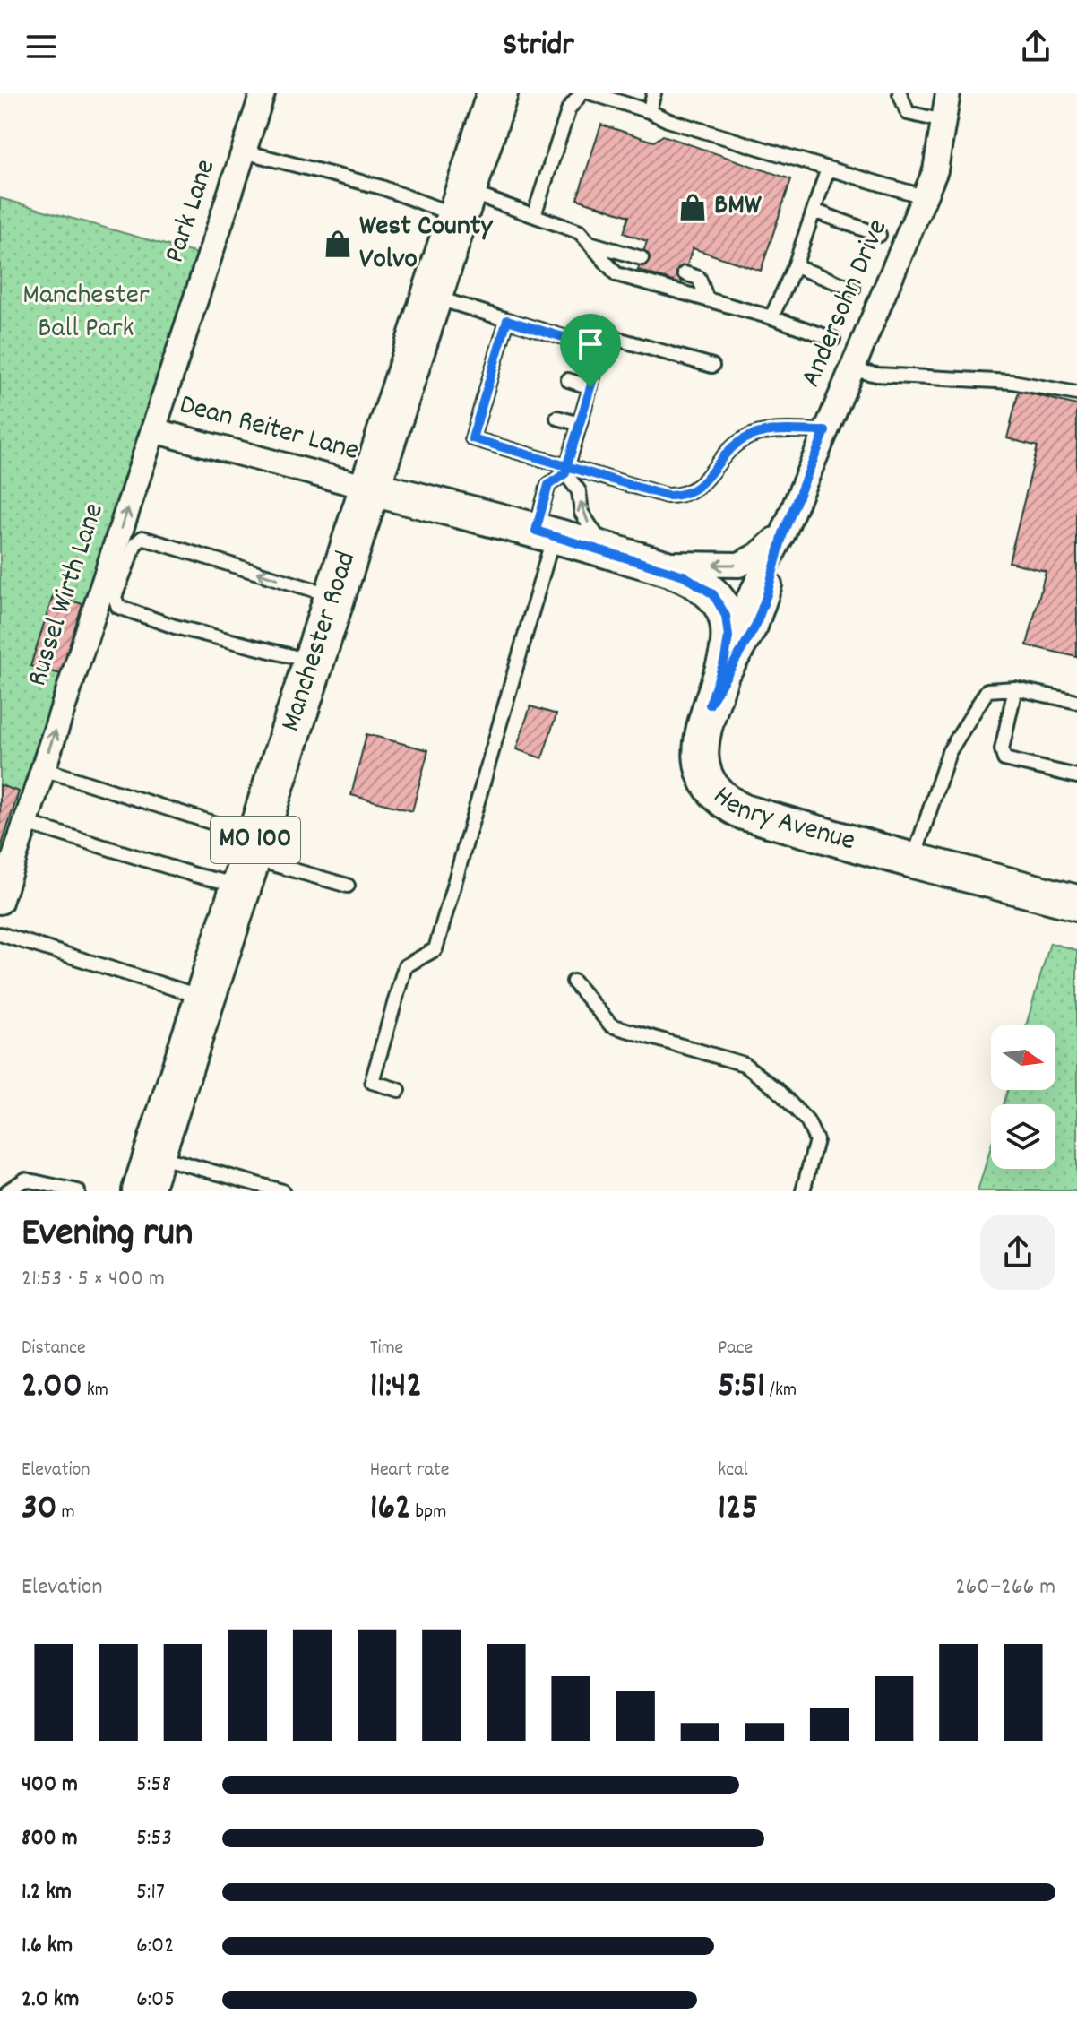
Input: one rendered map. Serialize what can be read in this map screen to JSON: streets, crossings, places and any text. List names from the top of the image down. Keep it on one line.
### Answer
{"streets":{"highway":["Manchester Road","MO 100"],"street":["Park Lane","Andersohn Drive","Dean Reiter Lane","Russel Wirth Lane","Henry Avenue"]},"crossings":[["Park Lane","Dean Reiter Lane"],["Park Lane","Russel Wirth Lane"],["Andersohn Drive","Henry Avenue"],["Dean Reiter Lane","Russel Wirth Lane"],["Dean Reiter Lane","Manchester Road"],["Dean Reiter Lane","Henry Avenue"],["Manchester Road","Henry Avenue"]],"one_way":["Russel Wirth Lane"],"parks":["Manchester Ball Park"],"places":{"shop":["BMW","West County Volvo"]},"north":"right","page":{"header":"Stridr","heading":["Evening run","21:53 · 5 × 400 m"],"stats":[["Distance","2.00 km"],["Time","11:42"],["Pace","5:51 /km"],["Elevation","30 m"],["Heart rate","162 bpm"],["kcal","125"]],"chart":["Elevation","260–266 m"],"list":[{"name":"400 m","note":"5:58"},{"name":"800 m","note":"5:53"},{"name":"1.2 km","note":"5:17"},{"name":"1.6 km","note":"6:02"},{"name":"2.0 km","note":"6:05"}]}}
